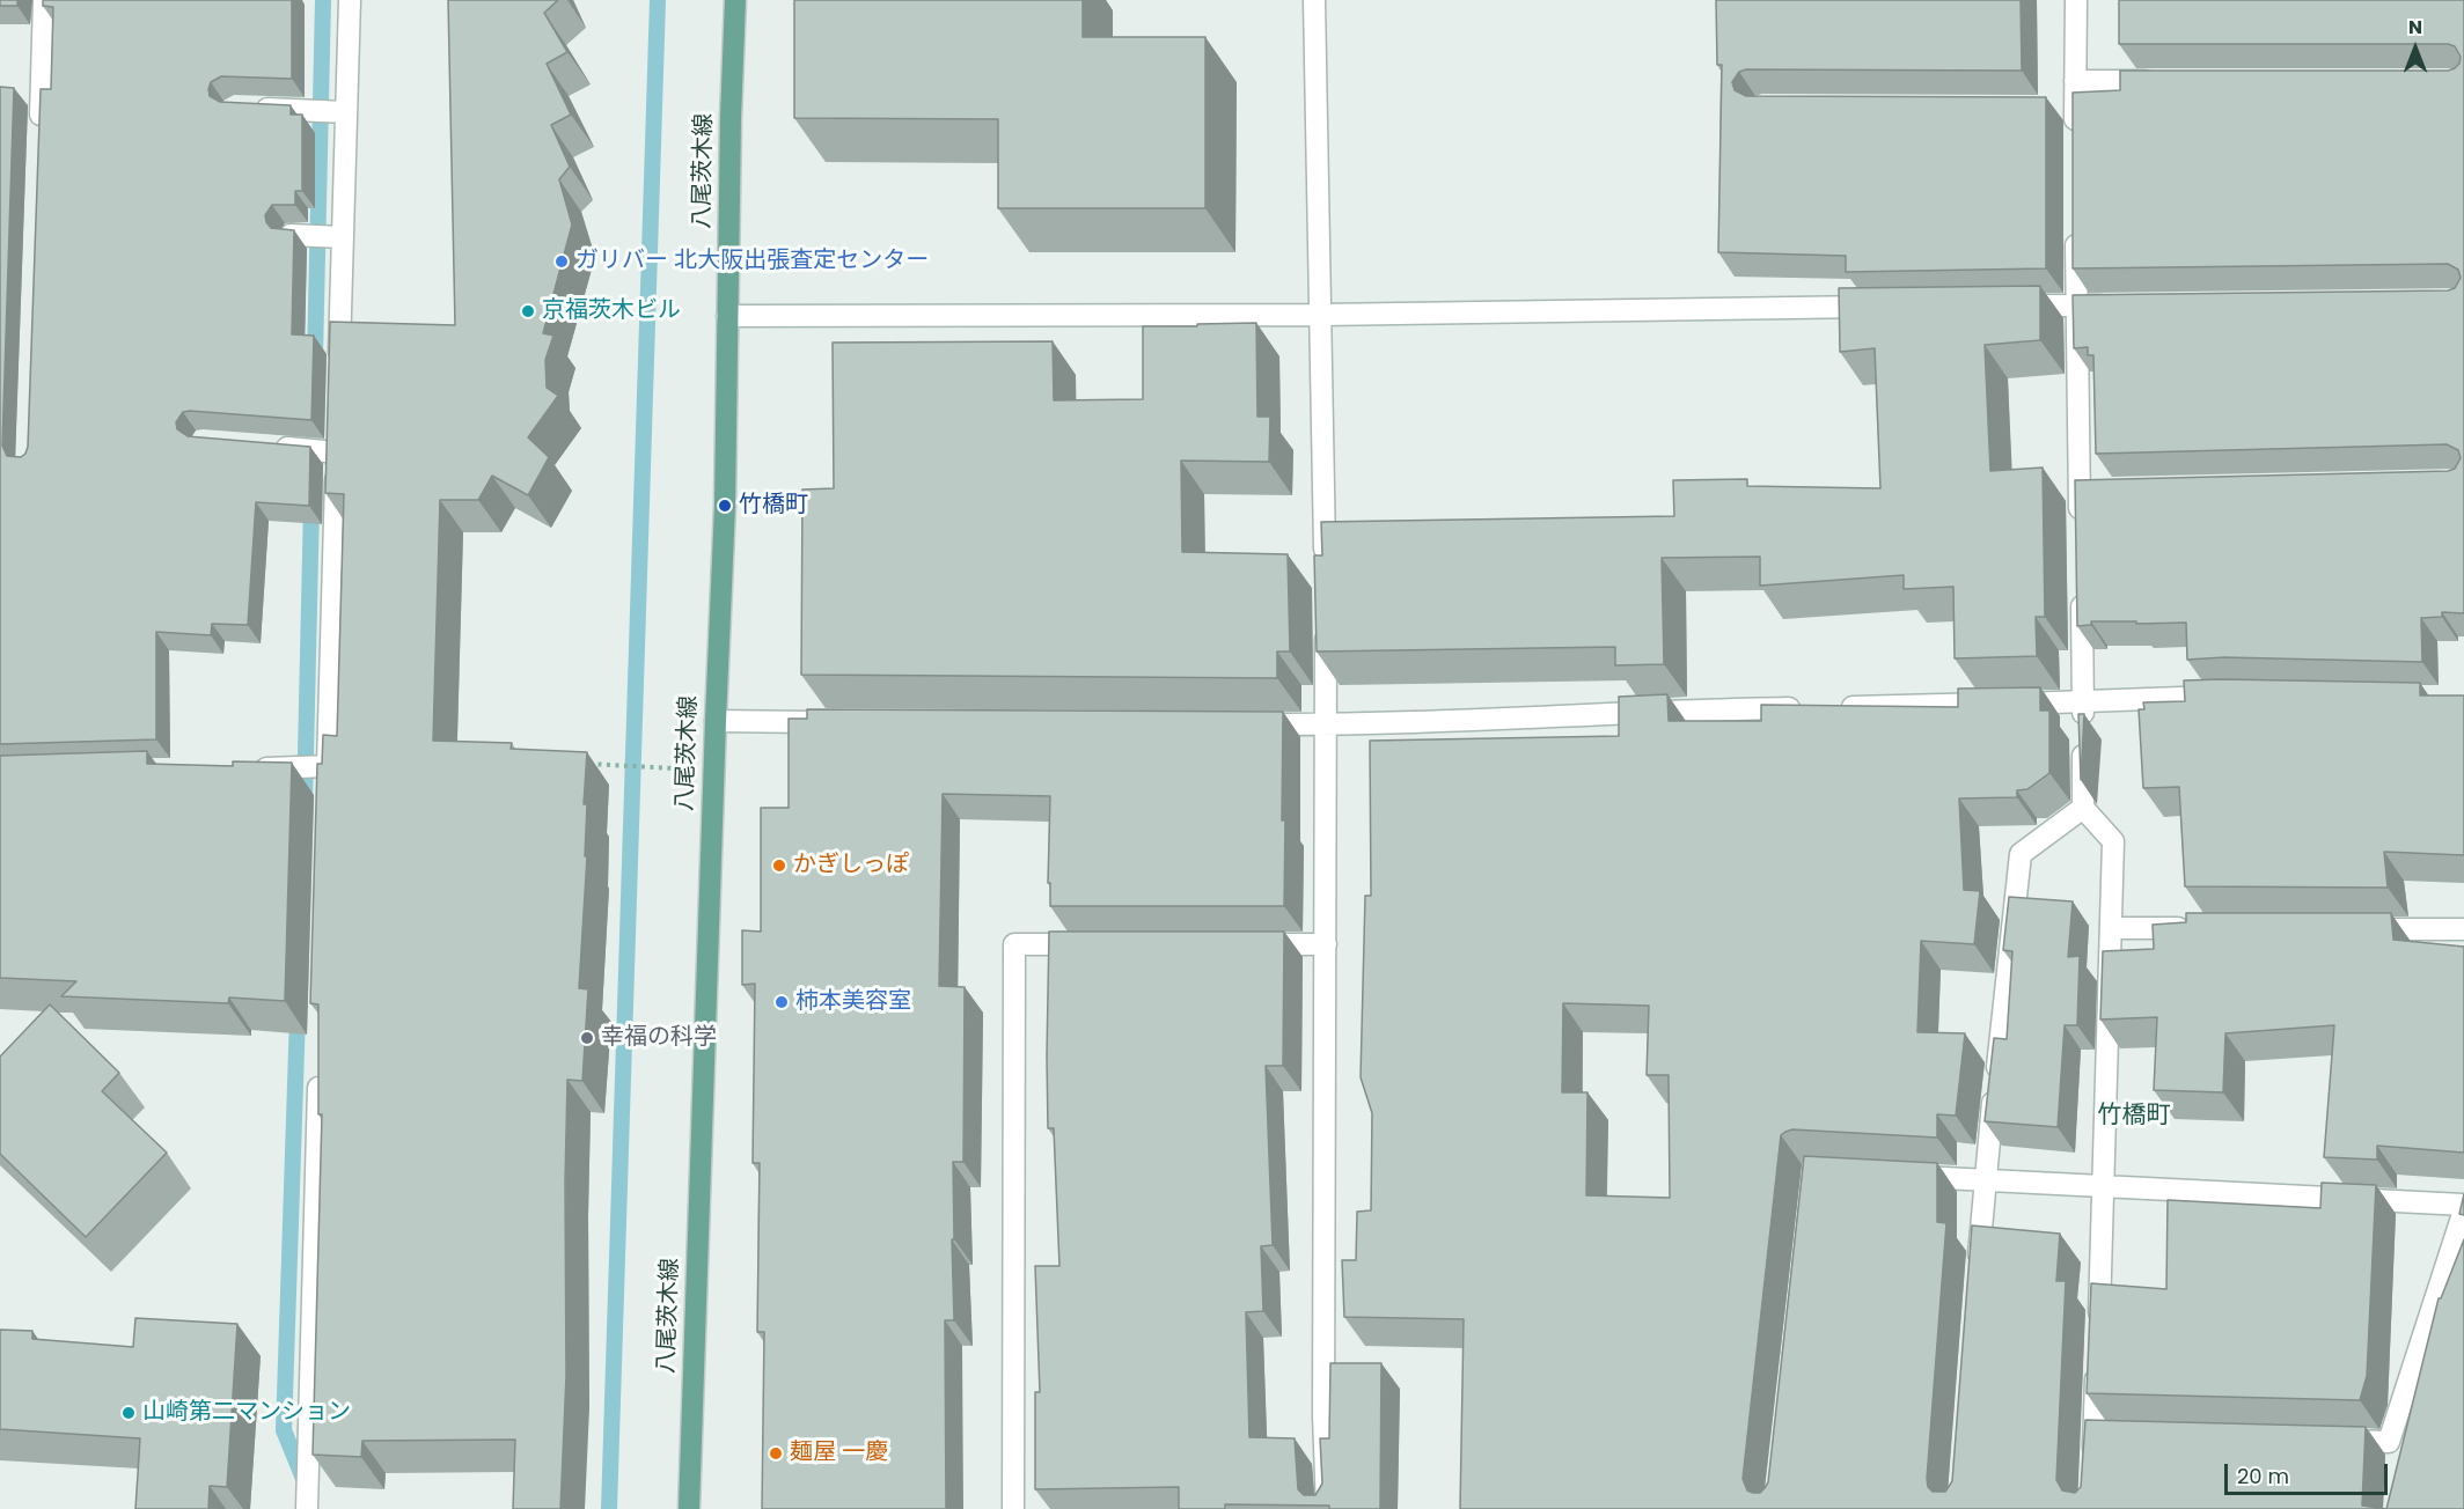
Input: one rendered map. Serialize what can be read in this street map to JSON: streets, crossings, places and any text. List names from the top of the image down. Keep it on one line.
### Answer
{"streets":{"main road":["八尾茨木線"]},"districts":["竹橋町"],"places":["ガリバー 北大阪出張査定センター","京福茨木ビル","竹橋町","かぎしっぽ","柿本美容室","幸福の科学","山崎第二マンション","麺屋 一慶"],"scale_bar":"20 m","north":"top"}
